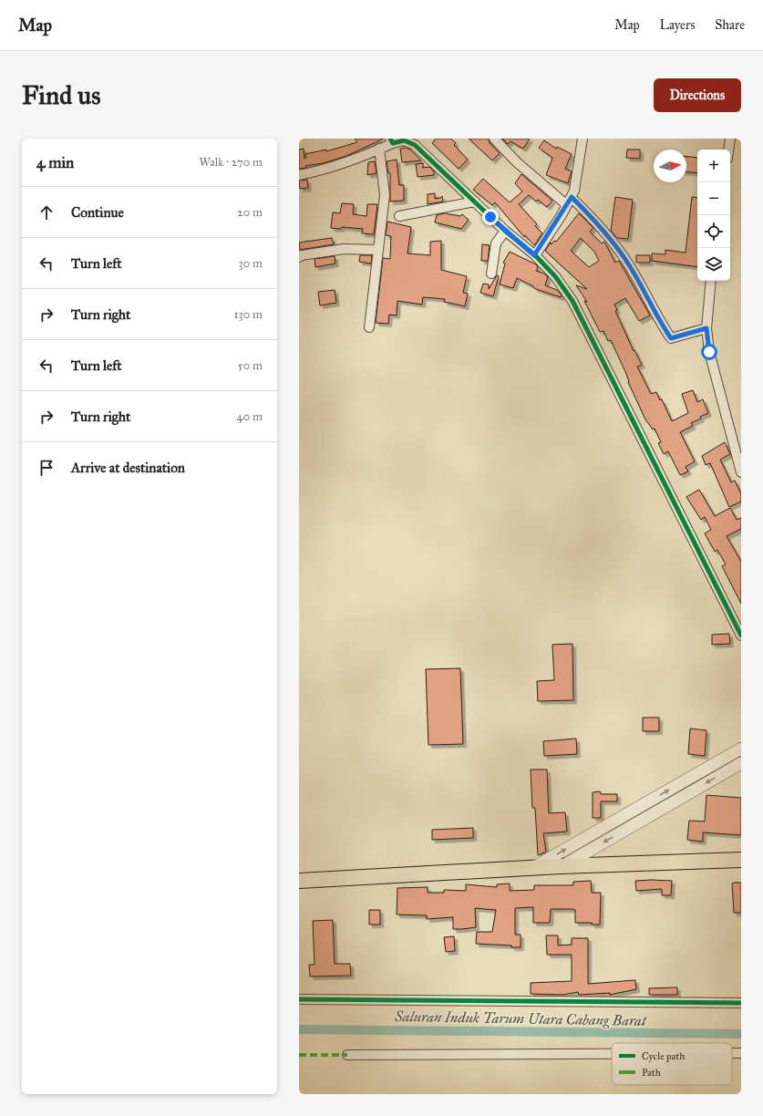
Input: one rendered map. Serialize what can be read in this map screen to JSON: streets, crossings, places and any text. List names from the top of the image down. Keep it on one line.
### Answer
{"water":["Saluran Induk Tarum Utara Cabang Barat"],"legend":["Cycle path","Path"],"north":"right","page":{"header":"Map","nav":["Map","Layers","Share"],"buttons":"Directions","title":"Find us","heading":["4 min","Walk · 270 m"],"map_buttons":["+","−"],"list":[["Continue","20 m"],["Turn left","30 m"],["Turn right","130 m"],["Turn left","50 m"],["Turn right","40 m"],"Arrive at destination"]}}
